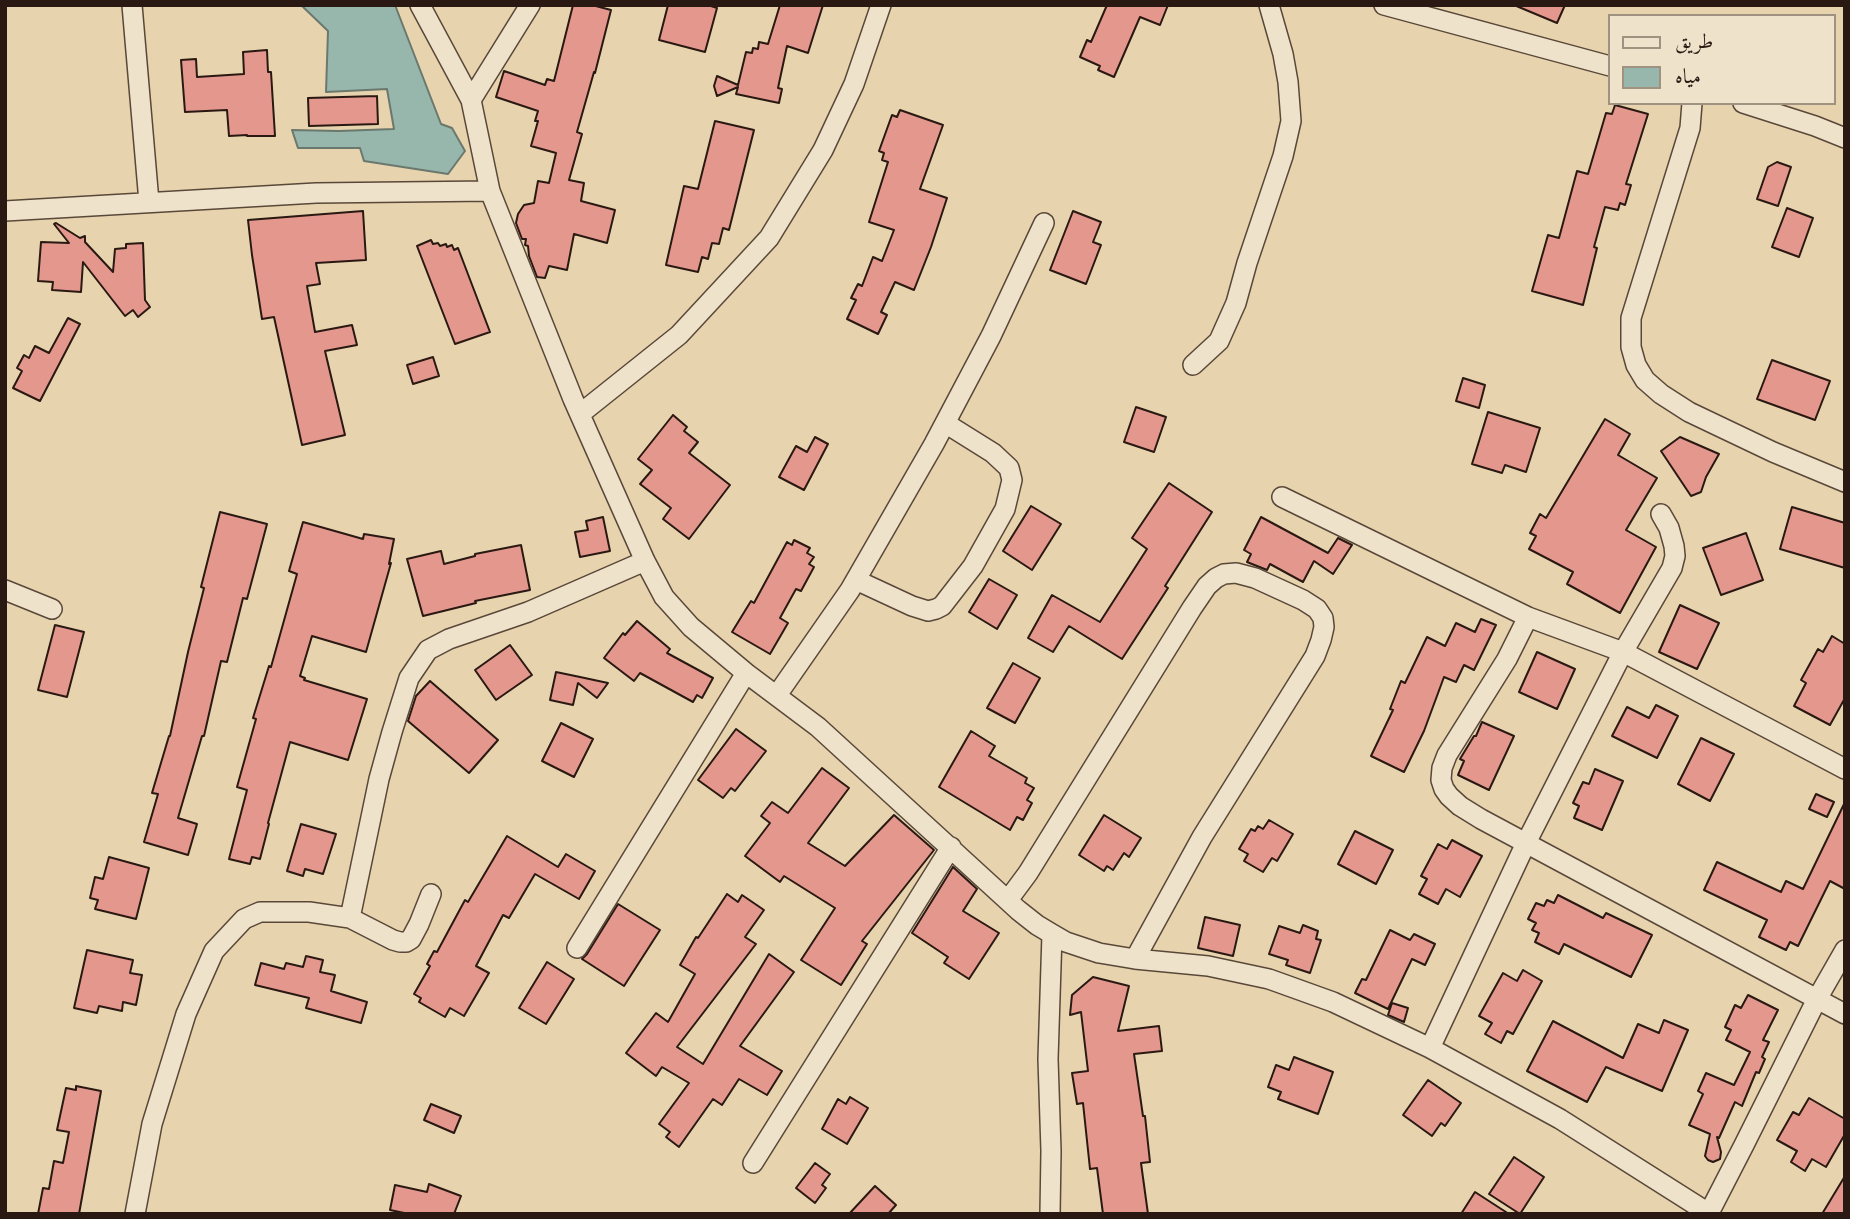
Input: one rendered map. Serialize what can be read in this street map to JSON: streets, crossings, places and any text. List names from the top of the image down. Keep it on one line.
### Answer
{"legend":["طريق","مياه"]}
